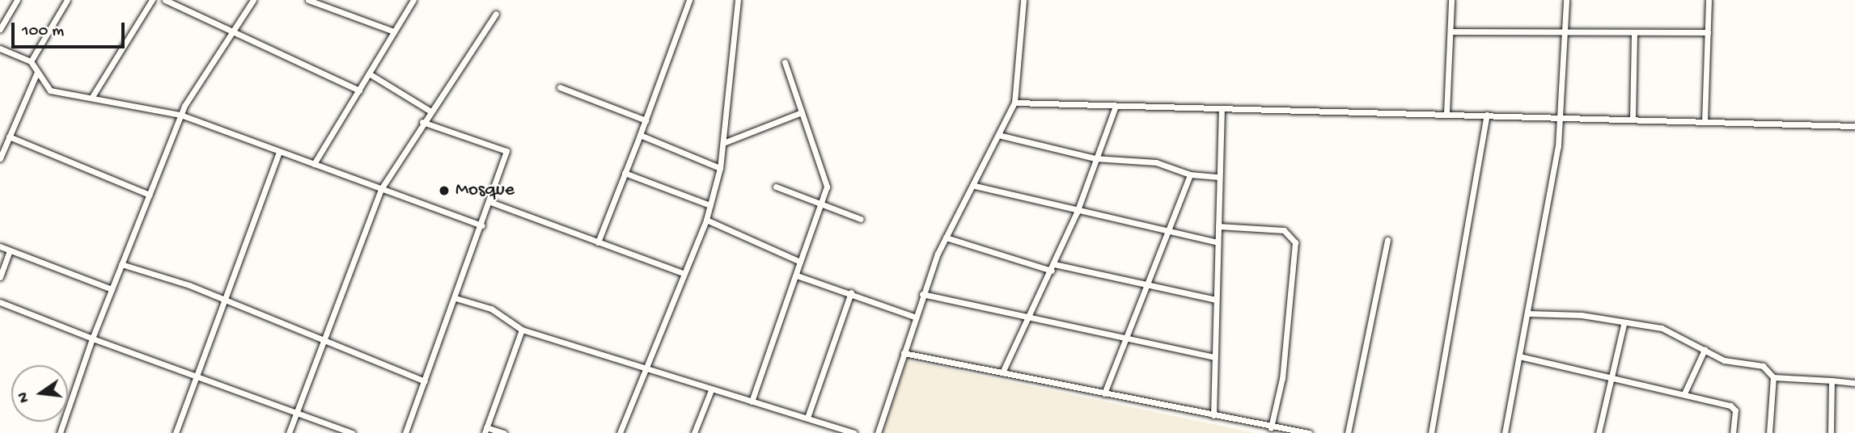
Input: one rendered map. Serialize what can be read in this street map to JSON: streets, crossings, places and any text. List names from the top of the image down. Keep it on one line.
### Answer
{"places":["Mosque"],"scale_bar":"100 m","north":"left"}
